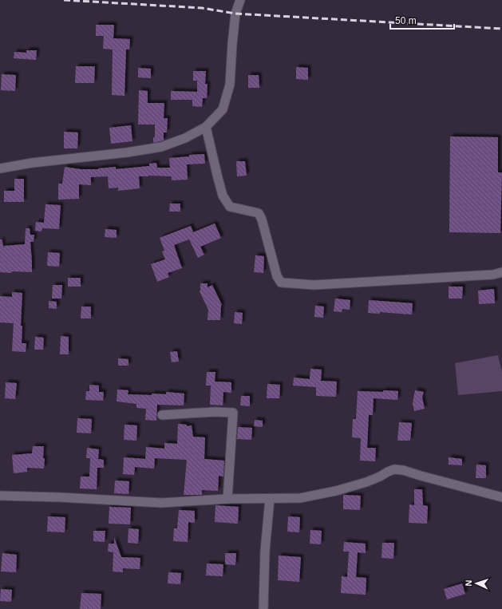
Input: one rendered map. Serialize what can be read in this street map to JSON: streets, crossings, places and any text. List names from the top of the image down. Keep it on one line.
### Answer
{"scale_bar":"50 m","north":"left"}
